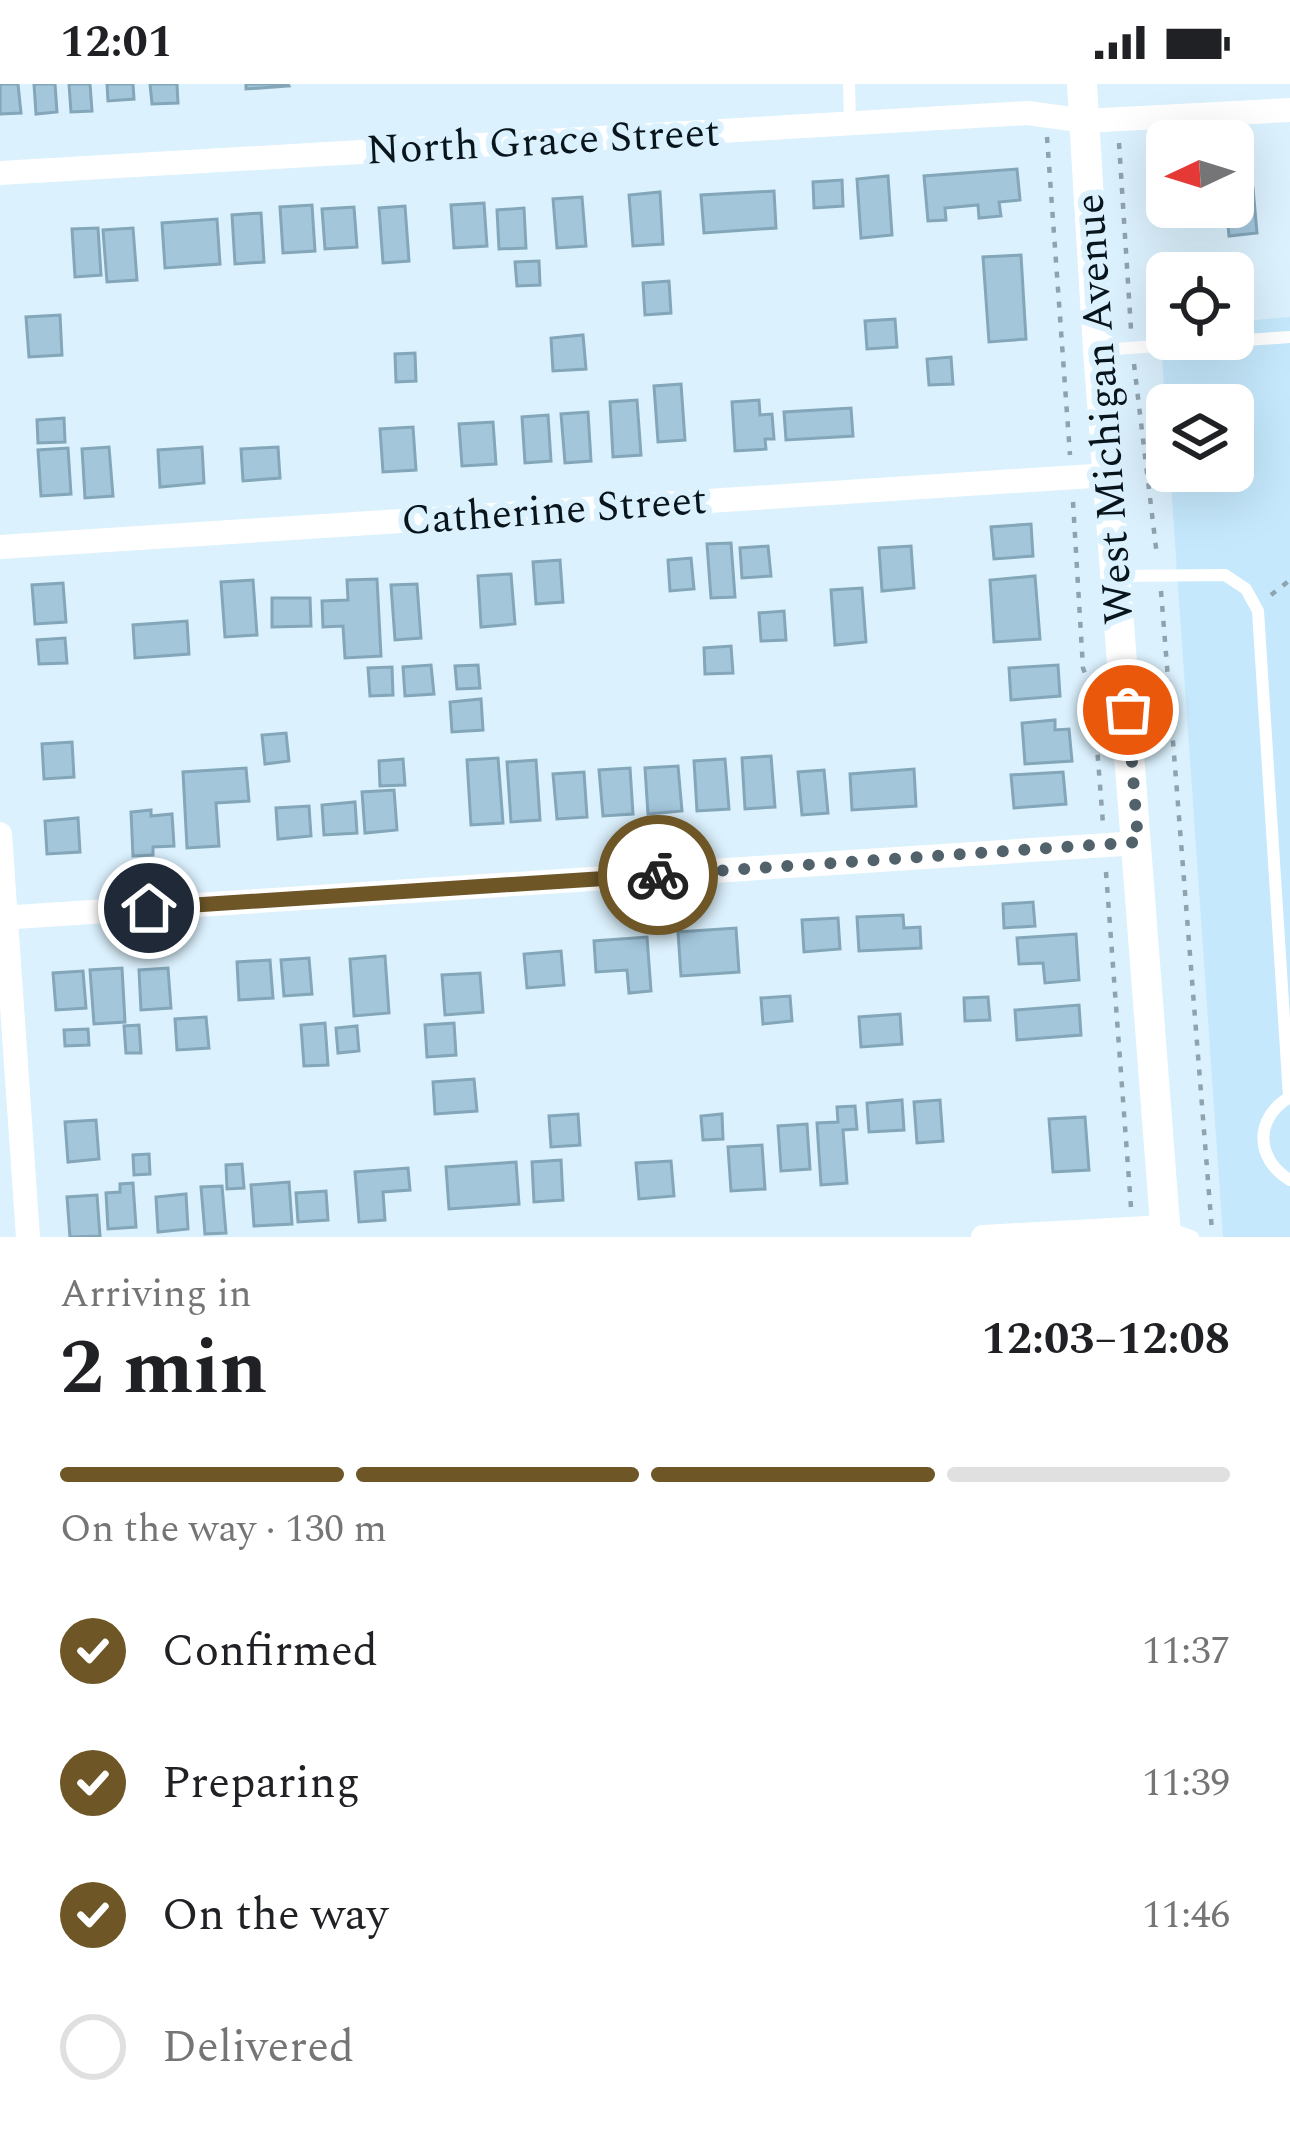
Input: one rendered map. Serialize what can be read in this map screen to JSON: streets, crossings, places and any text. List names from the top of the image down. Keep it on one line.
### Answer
{"streets":{"street":["North Grace Street","West Michigan Avenue","Catherine Street"]},"crossings":[["North Grace Street","West Michigan Avenue"],["West Michigan Avenue","Catherine Street"]],"north":"left","page":{"status":"12:01","heading":["2 min","Arriving in","12:03–12:08"],"bar":"On the way · 130 m","list":[["Confirmed","11:37"],["Preparing","11:39"],["On the way","11:46"],"Delivered"]}}
